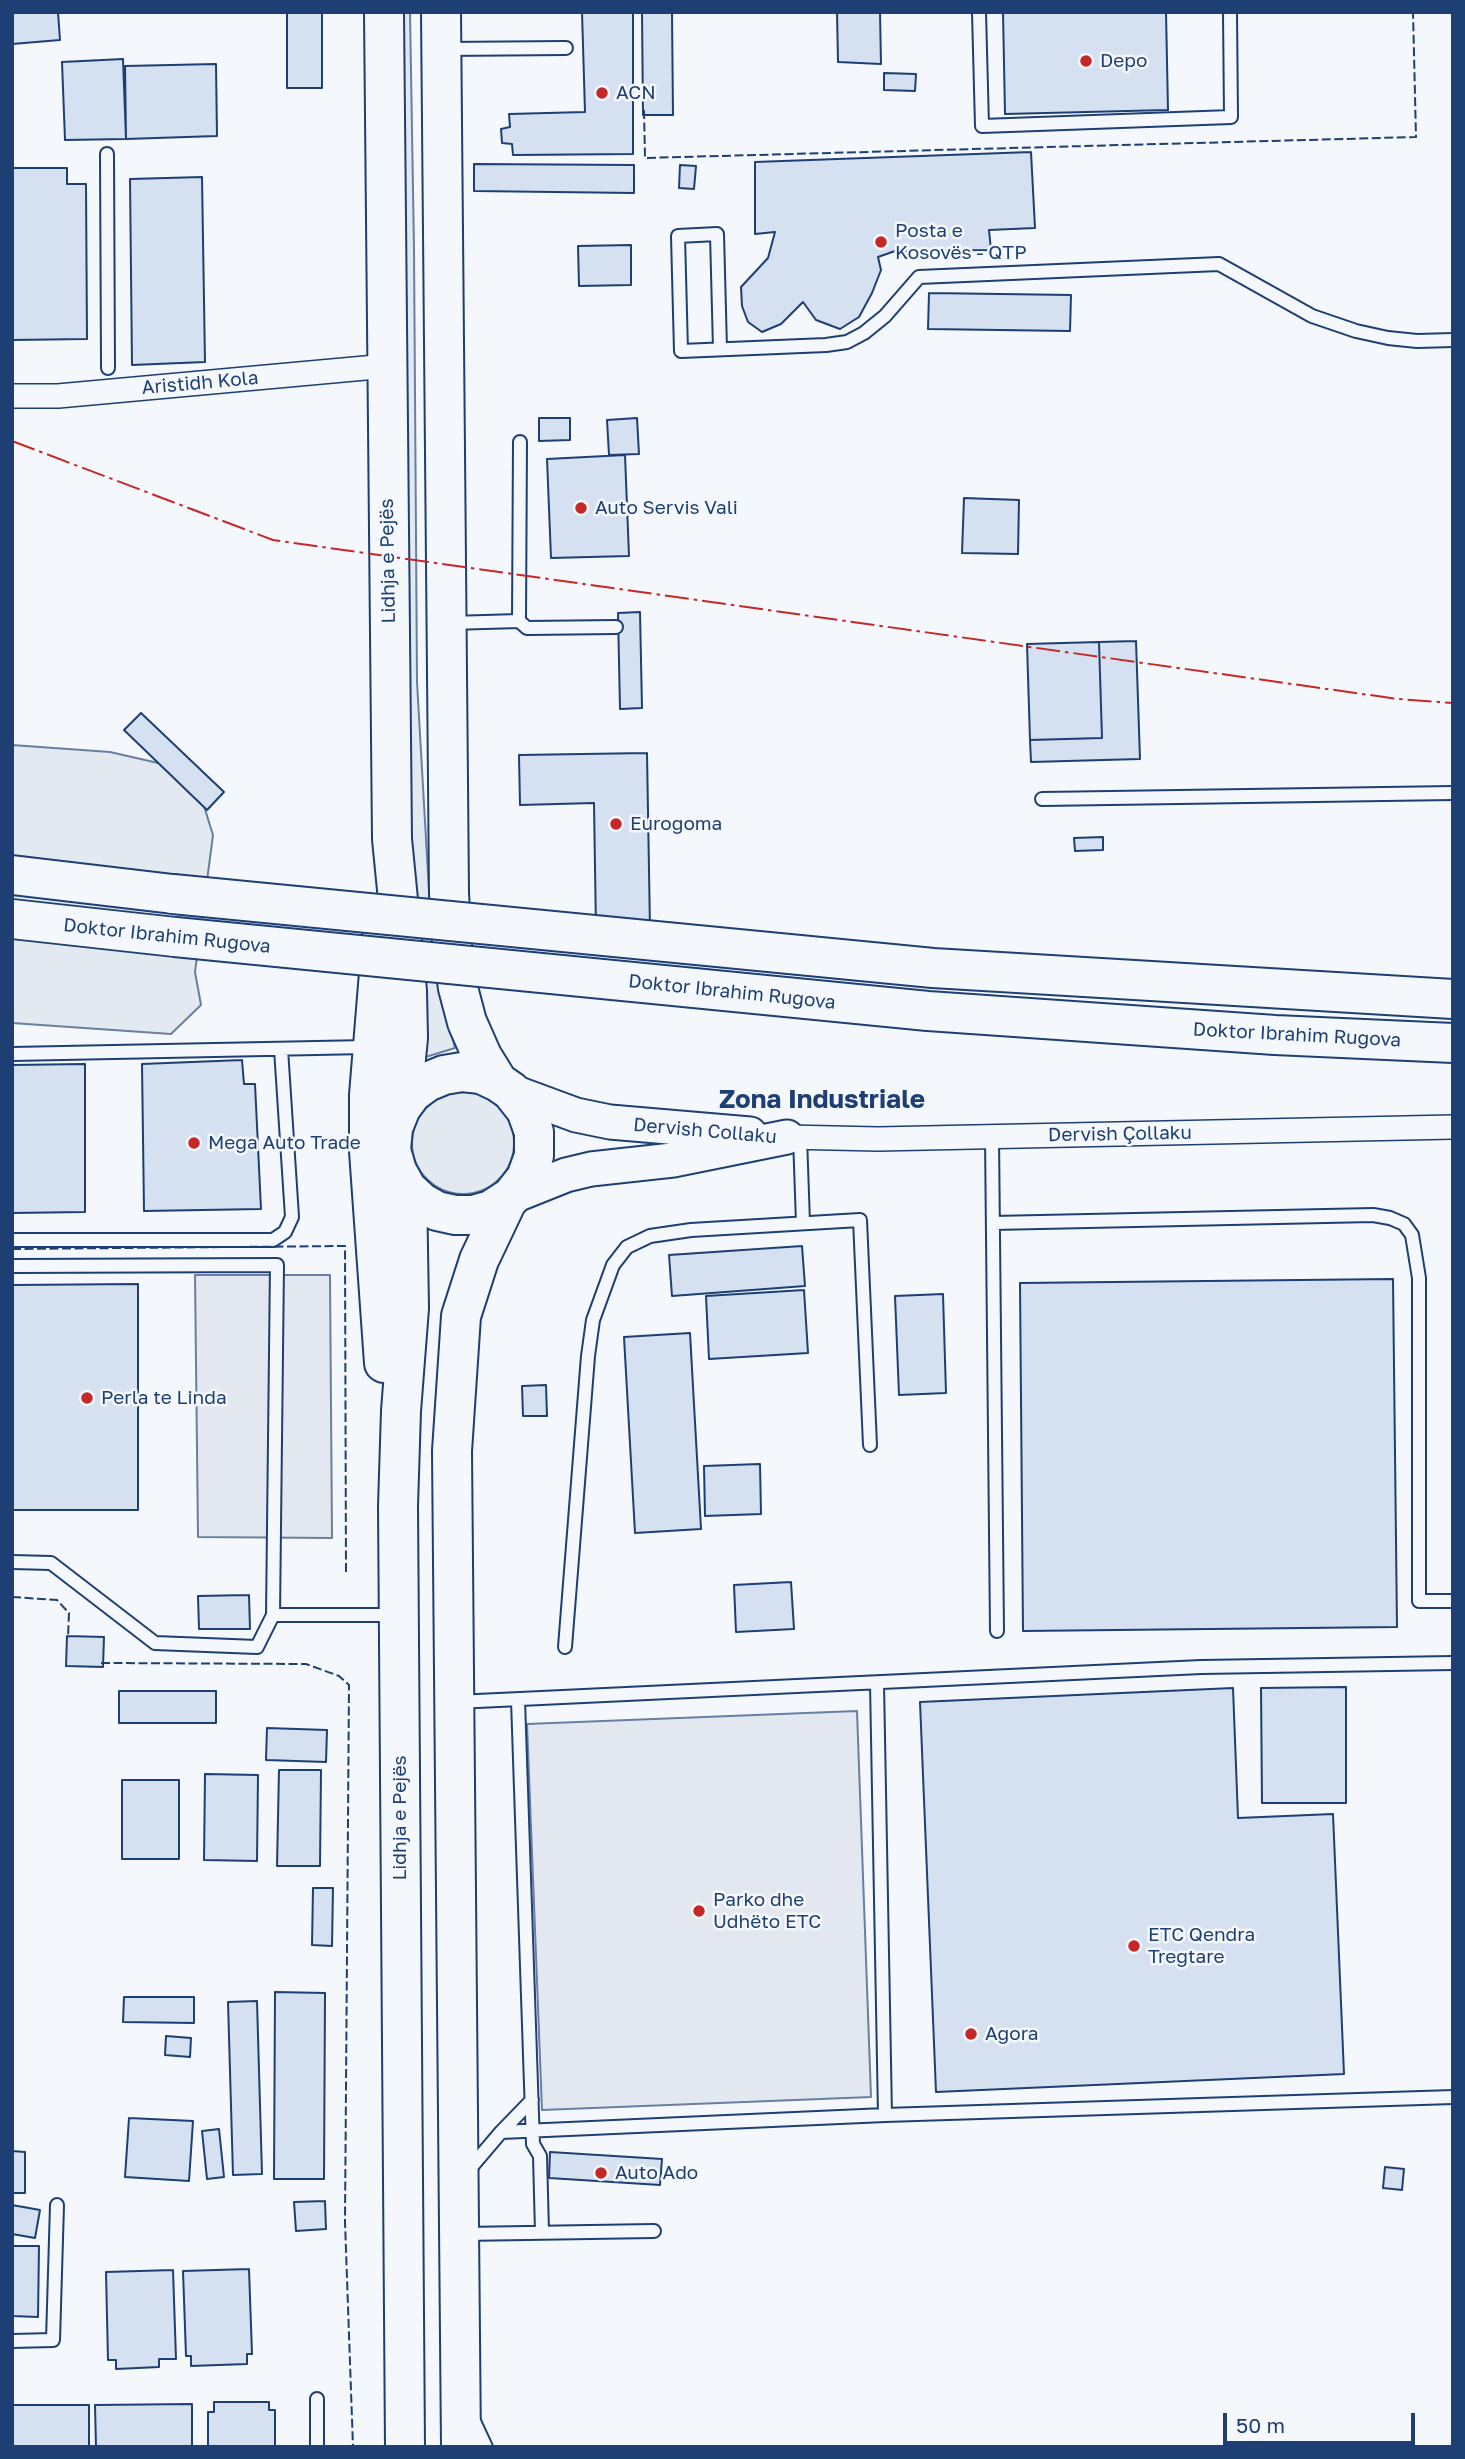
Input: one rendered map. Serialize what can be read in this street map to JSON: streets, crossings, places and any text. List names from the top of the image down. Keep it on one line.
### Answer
{"streets":{"highway":["Lidhja e Pejës","Doktor Ibrahim Rugova"],"street":["Aristidh Kola","Dervish Collaku","Dervish Çollaku"]},"crossings":[["Aristidh Kola","Lidhja e Pejës"],["Lidhja e Pejës","Dervish Collaku"],["Dervish Collaku","Dervish Çollaku"]],"districts":["Zona Industriale"],"places":["Depo","ACN","Posta e Kosovës - QTP","Auto Servis Vali","Eurogoma","Mega Auto Trade","Perla te Linda","Parko dhe Udhëto ETC","ETC Qendra Tregtare","Agora","Auto Ado"],"scale_bar":"50 m"}
